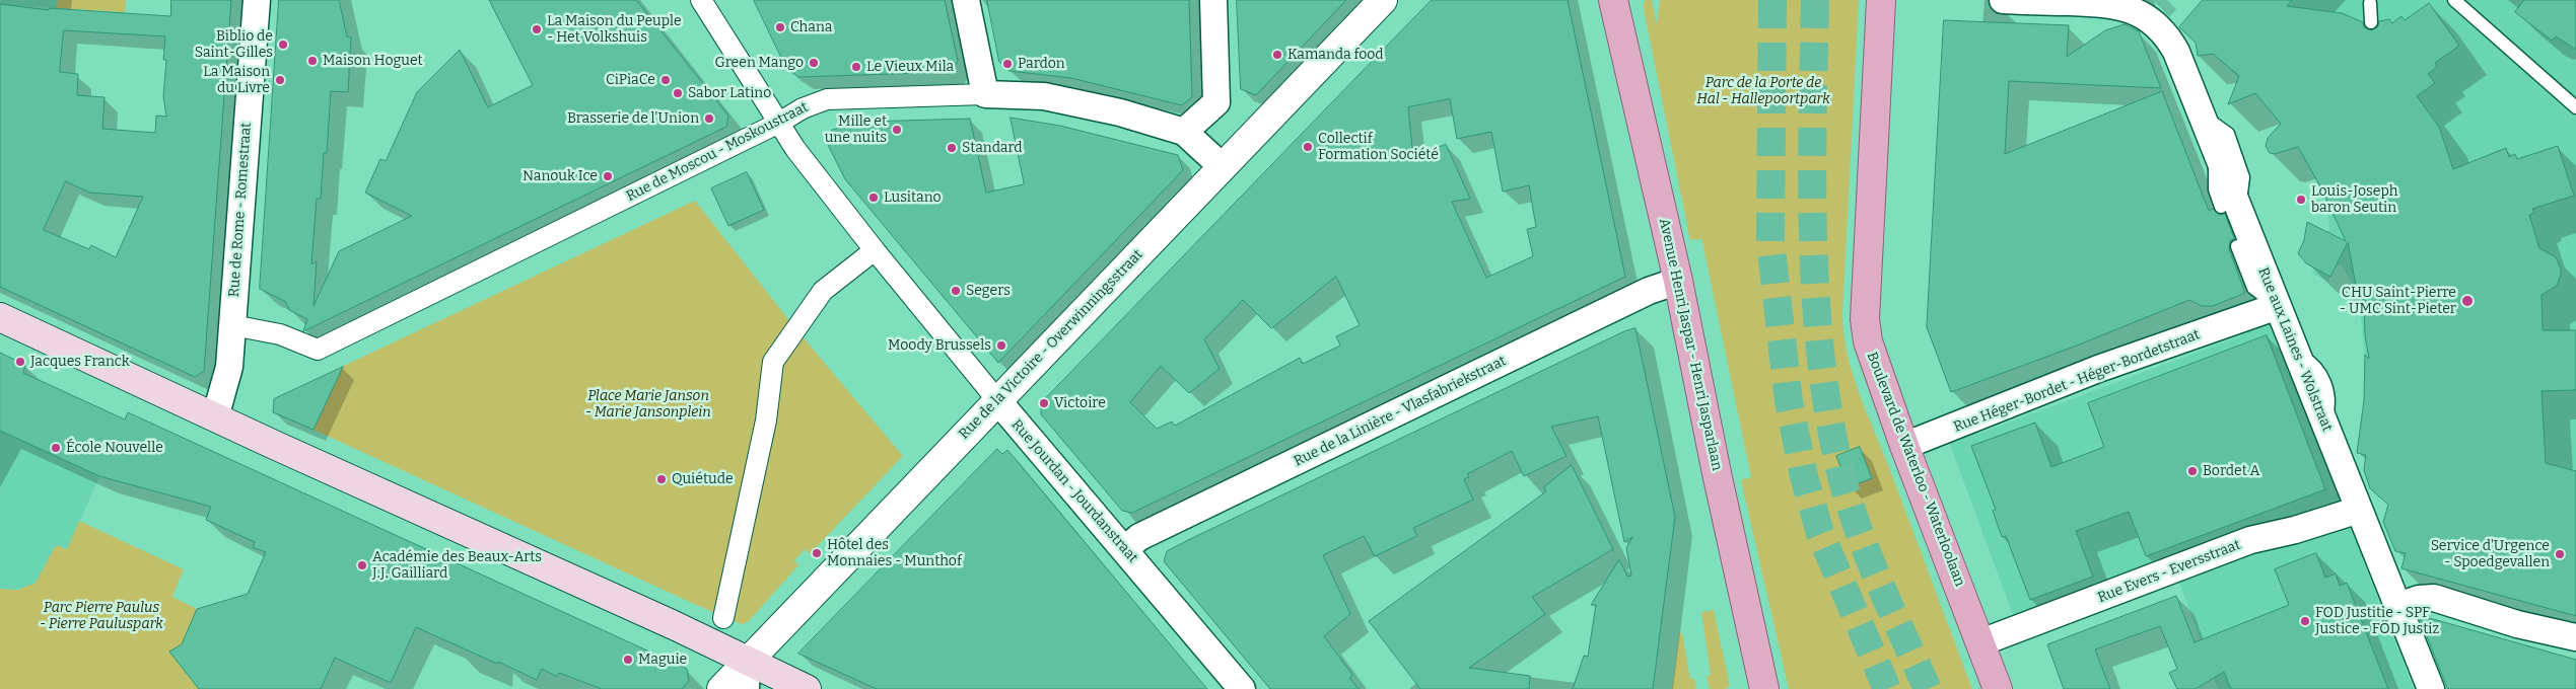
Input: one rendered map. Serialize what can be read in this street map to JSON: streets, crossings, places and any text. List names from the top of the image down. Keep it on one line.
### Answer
{"streets":{"main road":["Avenue Henri Jaspar - Henri Jasparlaan","Boulevard de Waterloo - Waterloolaan"],"street":["Rue de Moscou - Moskoustraat","Rue de Rome - Romestraat","Rue de la Victoire - Overwinningsstraat","Rue aux Laines - Wolstraat","Rue Héger-Bordet - Héger-Bordetstraat","Rue de la Linière - Vlasfabriekstraat","Rue Jourdan - Jourdanstraat","Rue Evers - Eversstraat"]},"crossings":[["Rue de Moscou - Moskoustraat","Rue de Rome - Romestraat"],["Rue de Moscou - Moskoustraat","Rue de la Victoire - Overwinningsstraat"],["Rue de Moscou - Moskoustraat","Rue Jourdan - Jourdanstraat"],["Rue de la Victoire - Overwinningsstraat","Rue Jourdan - Jourdanstraat"],["Avenue Henri Jaspar - Henri Jasparlaan","Rue de la Linière - Vlasfabriekstraat"],["Rue aux Laines - Wolstraat","Rue Héger-Bordet - Héger-Bordetstraat"],["Rue aux Laines - Wolstraat","Rue Evers - Eversstraat"],["Rue Héger-Bordet - Héger-Bordetstraat","Boulevard de Waterloo - Waterloolaan"],["Rue de la Linière - Vlasfabriekstraat","Rue Jourdan - Jourdanstraat"],["Boulevard de Waterloo - Waterloolaan","Rue Evers - Eversstraat"]],"parks":["Parc de la Porte de Hal - Hallepoortpark","Place Marie Janson - Marie Jansonplein","Parc Pierre Paulus - Pierre Pauluspark"],"places":["Chana","La Maison du Peuple - Het Volkshuis","Biblio de Saint-Gilles","Kamanda food","Maison Hoguet","Green Mango","Pardon","Le Vieux Mila","La Maison du Livre","CiPiaCe","Sabor Latino","Brasserie de l'Union","Mille et une nuits","Collectif Formation Société","Standard","Nanouk Ice","Lusitano","Louis-Joseph baron Seutin","Segers","CHU Saint-Pierre - UMC Sint-Pieter","Moody Brussels","Jacques Franck","Victoire","École Nouvelle","Bordet A","Quiétude","Hôtel des Monnaies - Munthof","Service d'Urgence - Spoedgevallen","Académie des Beaux-Arts J.J. Gailliard","FOD Justitie - SPF Justice - FÖD Justiz","Maguie"]}
